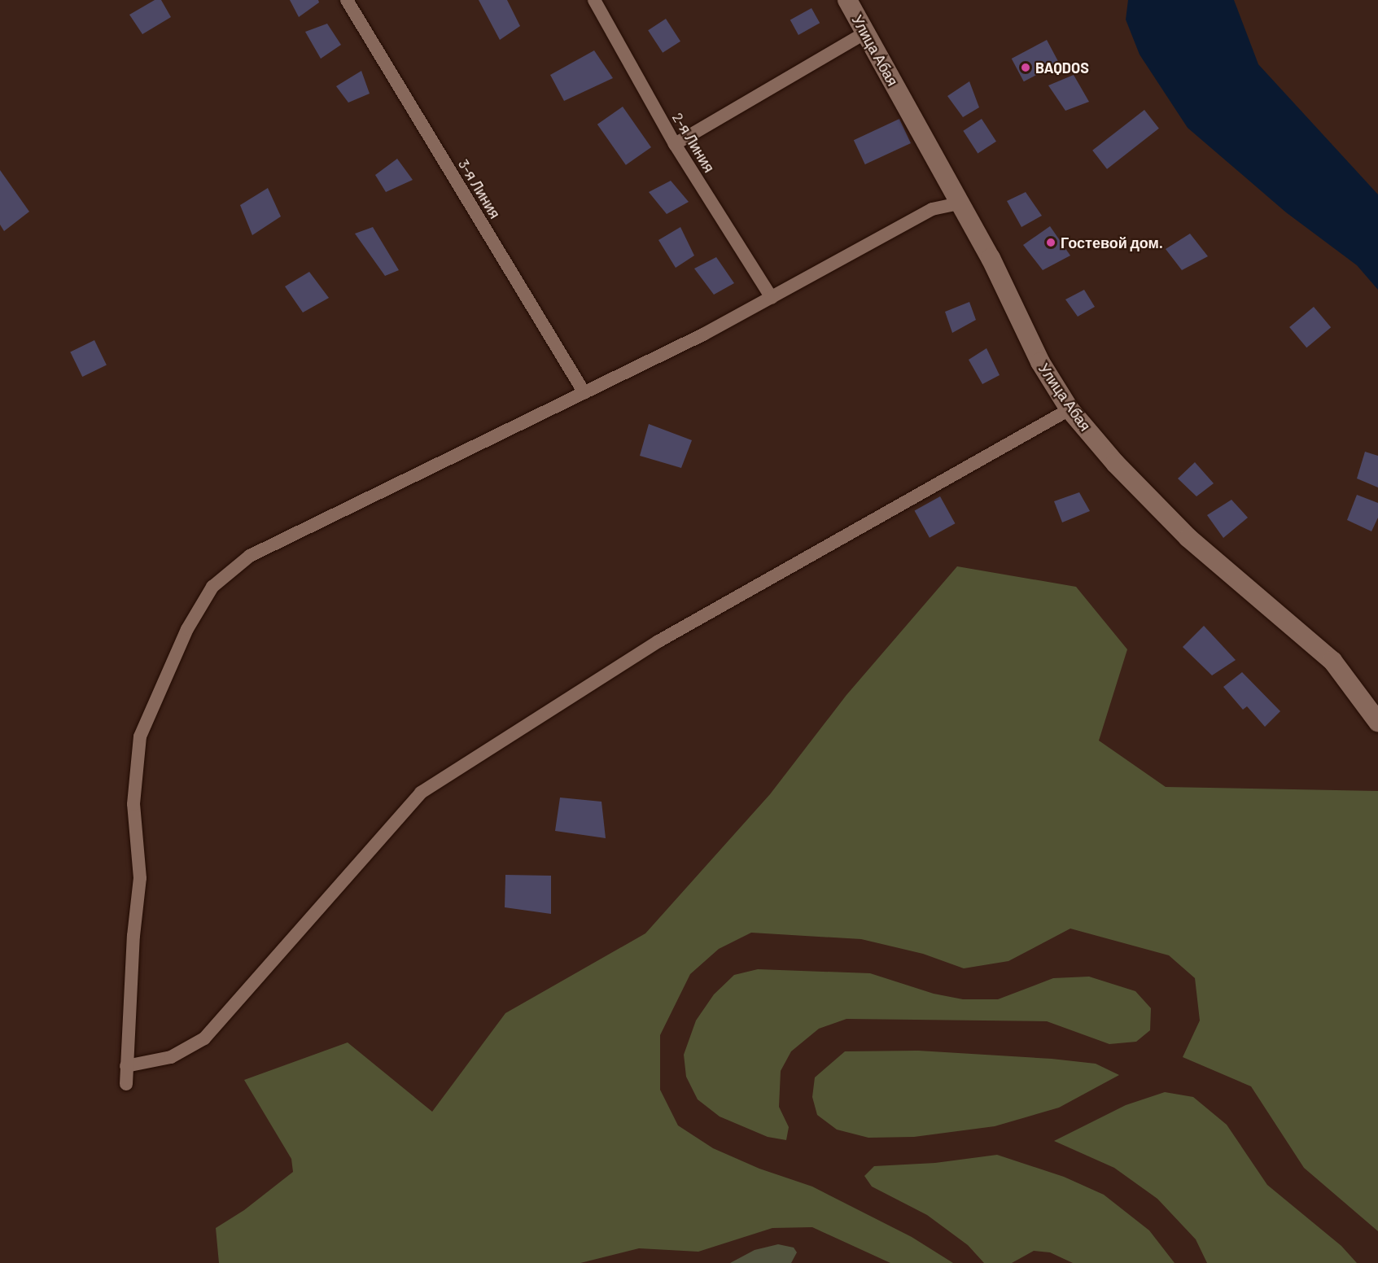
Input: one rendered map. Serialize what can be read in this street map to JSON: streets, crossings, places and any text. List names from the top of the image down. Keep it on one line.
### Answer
{"streets":{"street":["Улица Абая","2-я Линия","3-я Линия"]},"places":["BAQDOS","Гостевой дом."]}
